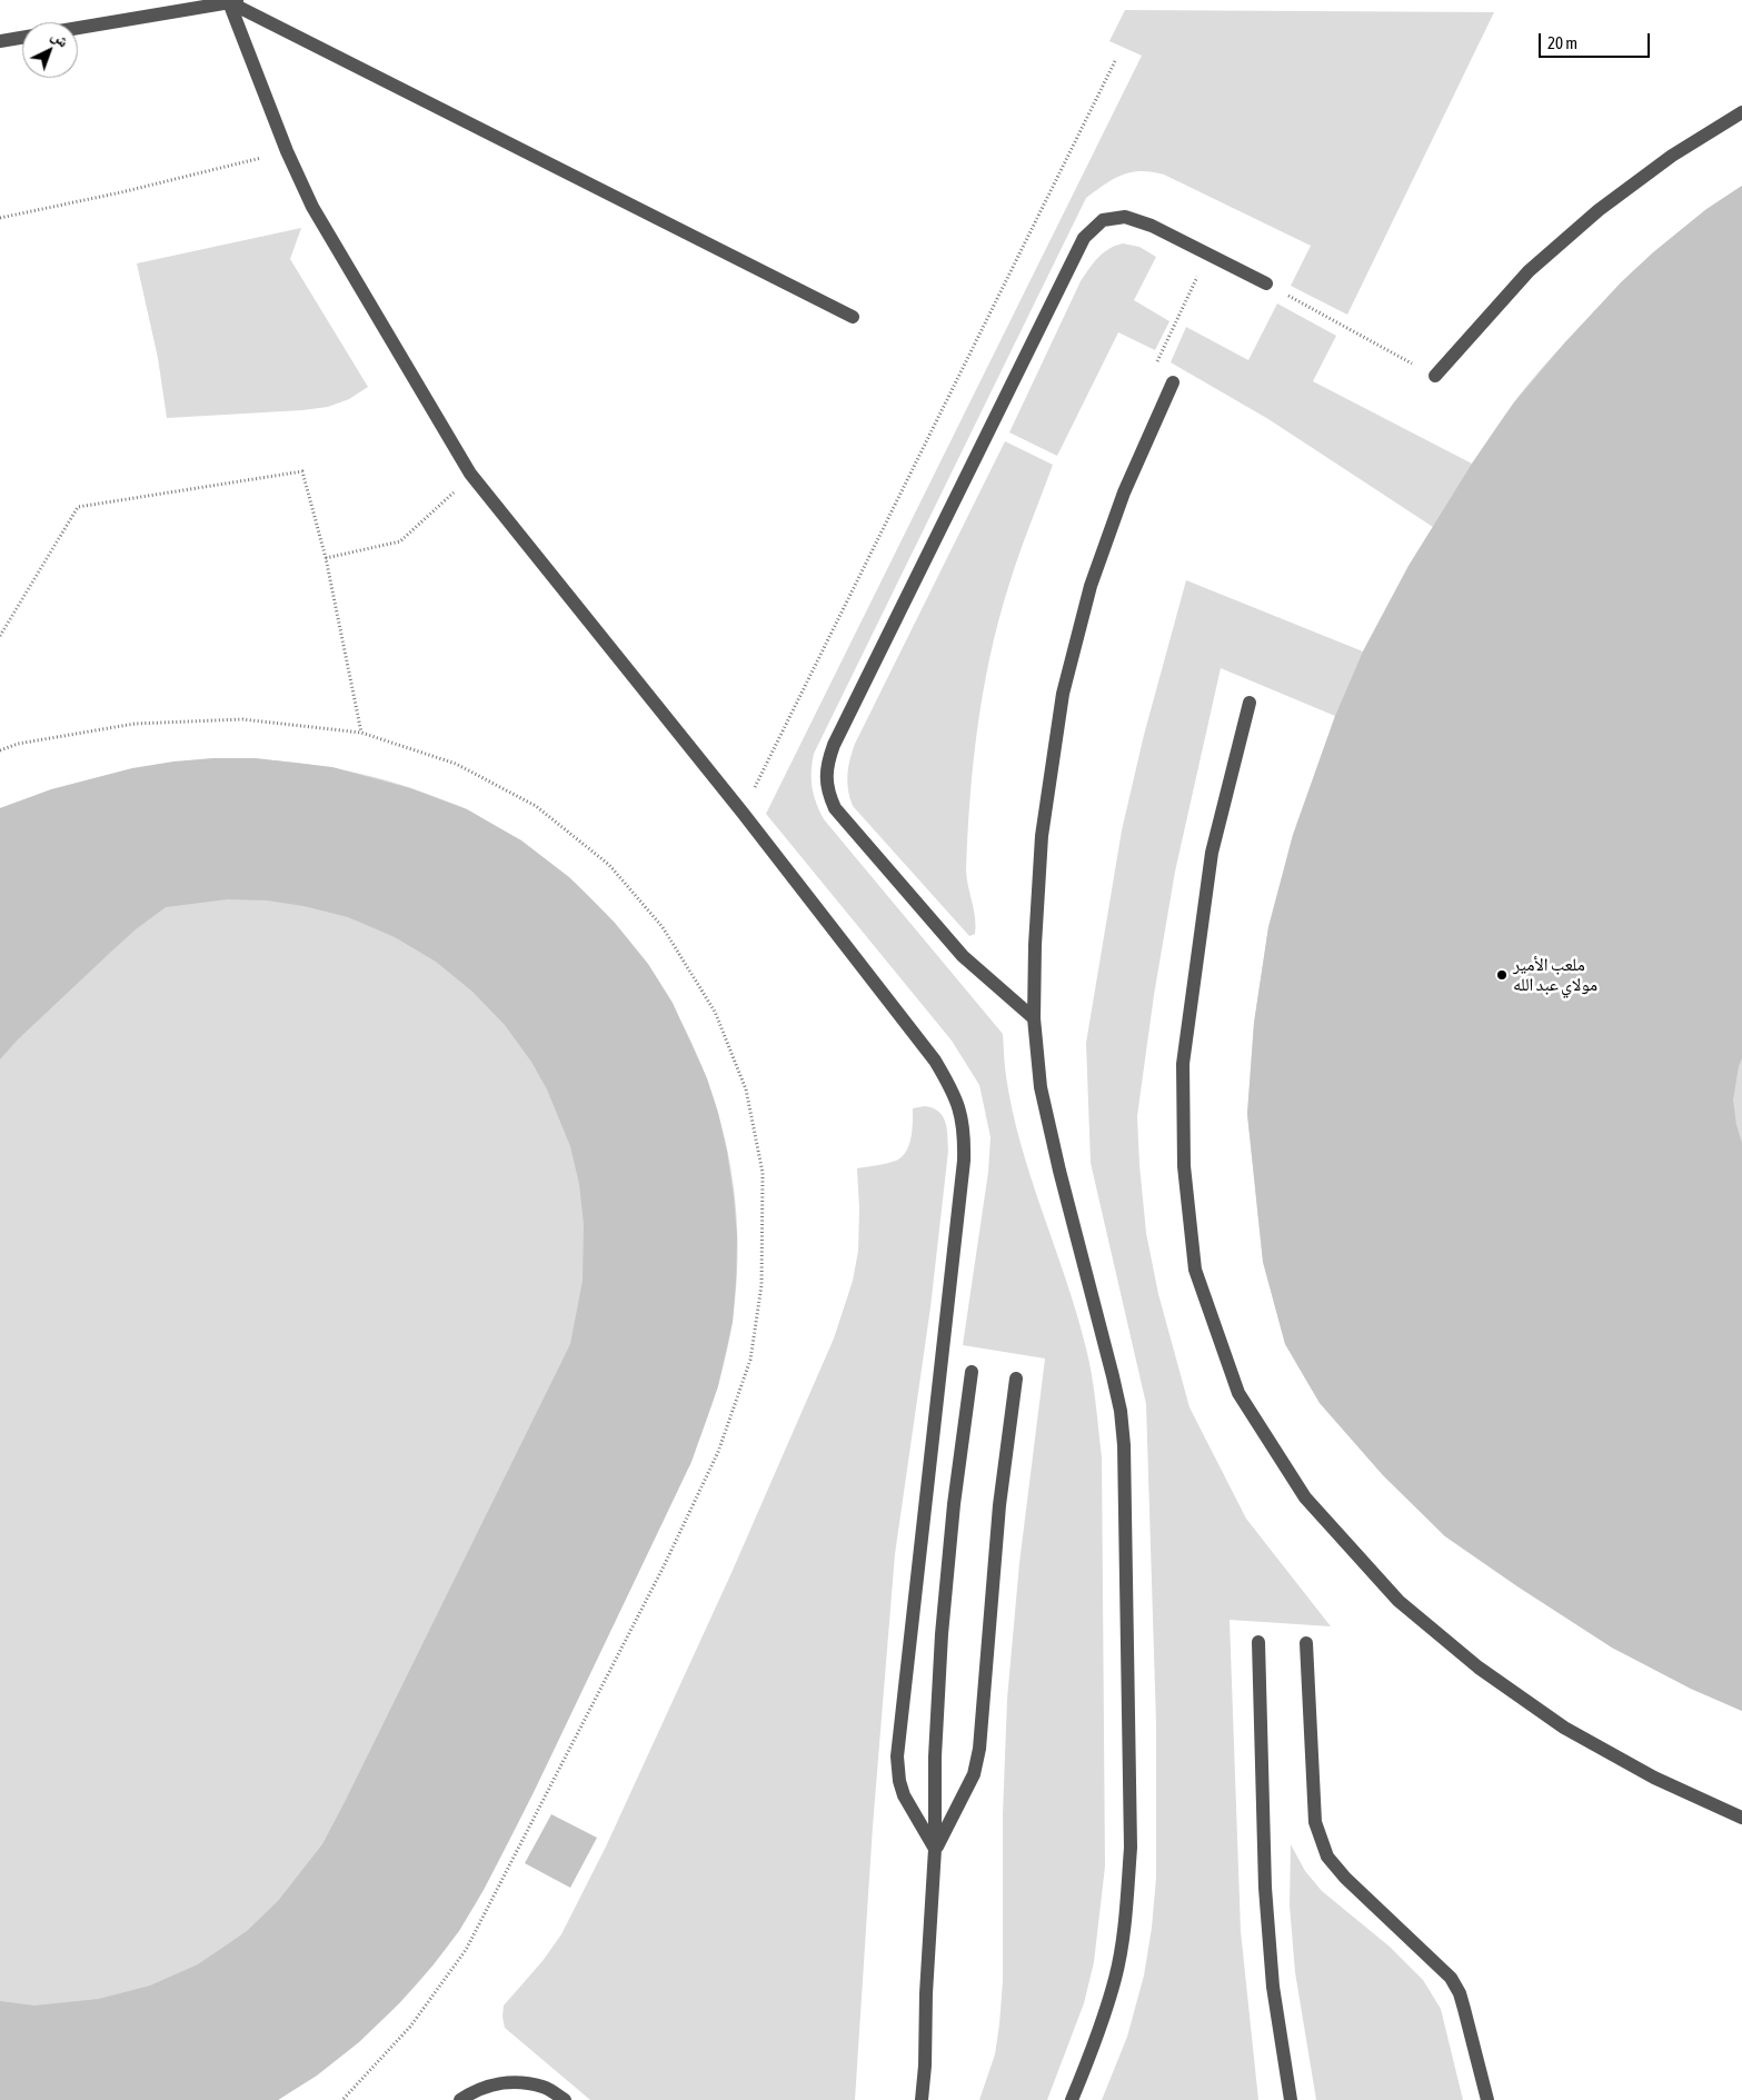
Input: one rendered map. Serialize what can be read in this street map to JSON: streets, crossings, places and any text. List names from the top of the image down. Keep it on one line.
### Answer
{"places":["ملعب الأمير مولاي عبد الله"],"scale_bar":"20 m","north":"top right"}
